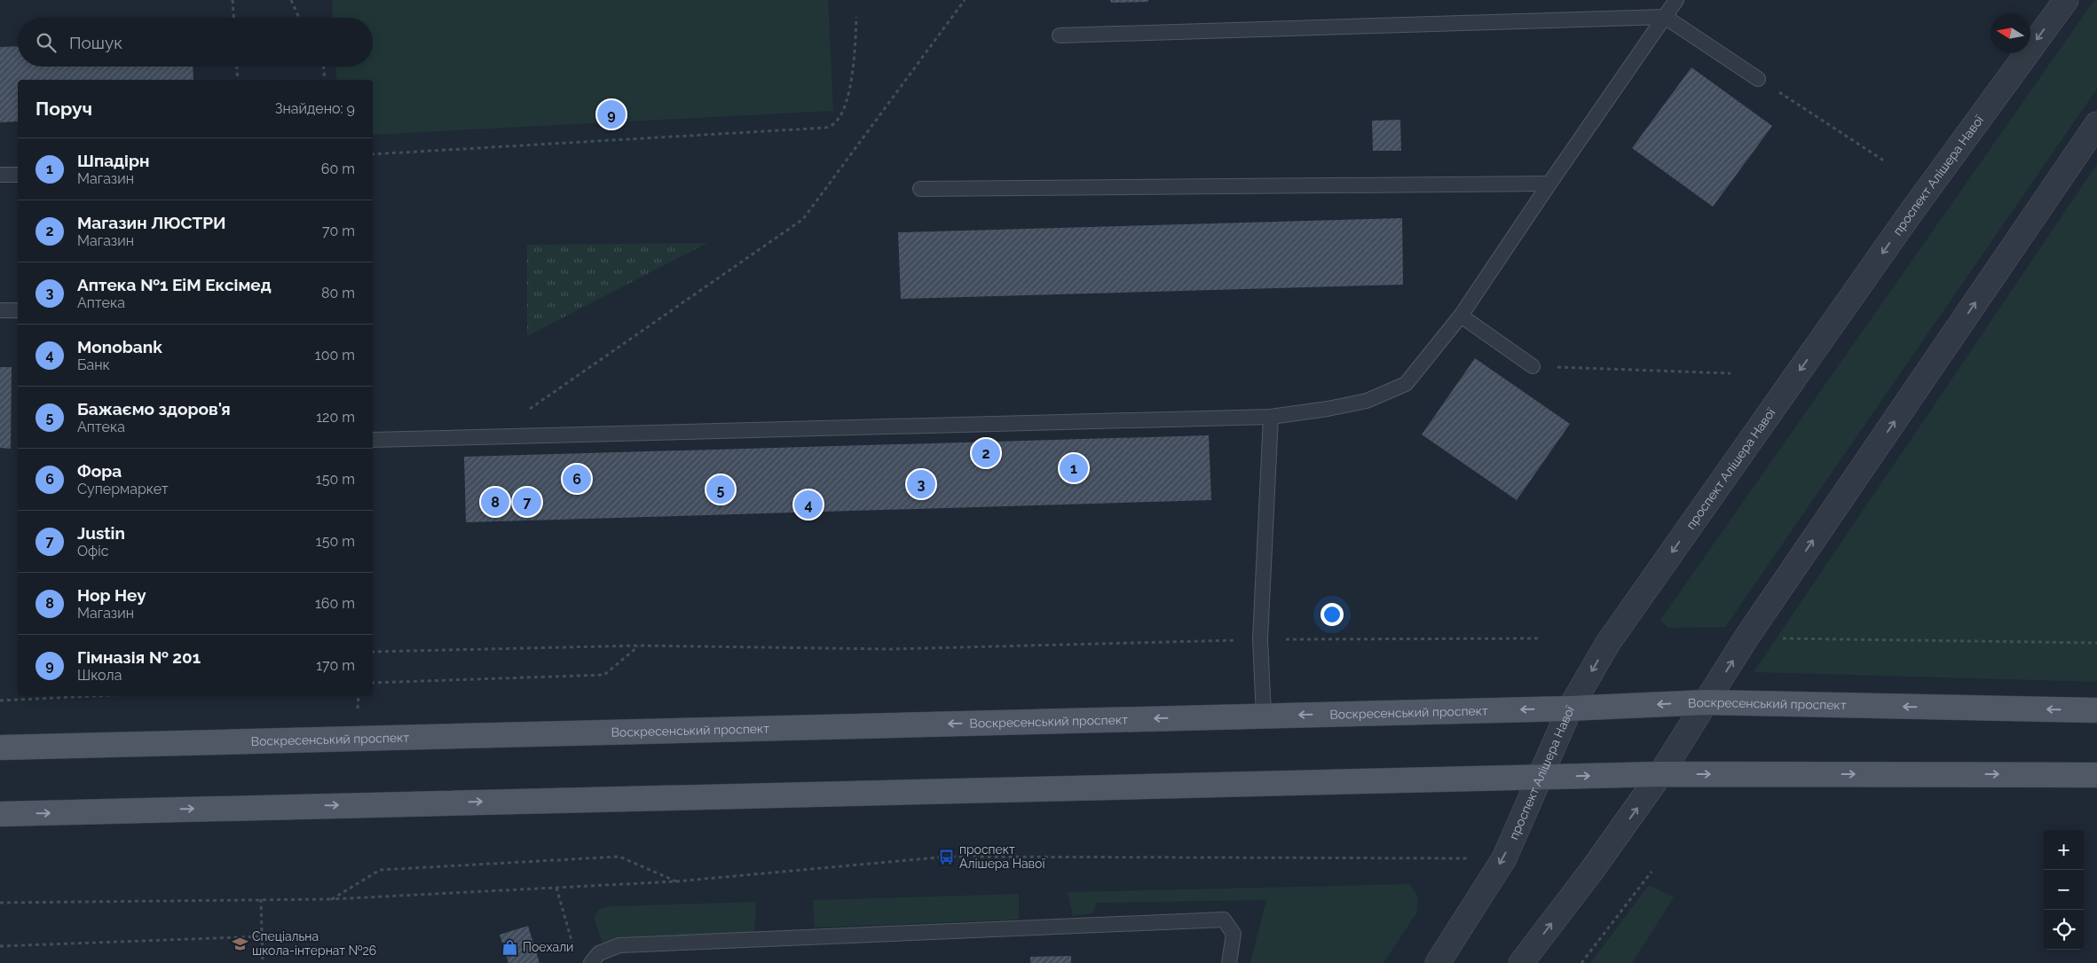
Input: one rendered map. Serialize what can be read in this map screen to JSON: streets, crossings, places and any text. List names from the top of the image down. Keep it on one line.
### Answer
{"streets":{"main road":["Воскресенський проспект"],"street":["проспект Алішера Навої"]},"crossings":[["проспект Алішера Навої","Воскресенський проспект"]],"places":{"bus stop":["проспект Алішера Навої"],"school or university":["Спеціальна школа-інтернат №26"],"shop":["Поехали"]},"north":"left","page":{"search":"Пошук","heading":["Поруч","Знайдено: 9"],"pins":["9","2","1","6","3","5","7","8","4"],"list":[{"mark":"1","name":"Шпадірн","note":"Магазин","value":"60 m"},{"mark":"2","name":"Магазин ЛЮСТРИ","note":"Магазин","value":"70 m"},{"mark":"3","name":"Аптека №1 EiM Ексімед","note":"Аптека","value":"80 m"},{"mark":"4","name":"Monobank","note":"Банк","value":"100 m"},{"mark":"5","name":"Бажаємо здоров'я","note":"Аптека","value":"120 m"},{"mark":"6","name":"Фора","note":"Супермаркет","value":"150 m"},{"mark":"7","name":"Justin","note":"Офіс","value":"150 m"},{"mark":"8","name":"Hop Hey","note":"Магазин","value":"160 m"},{"mark":"9","name":"Гімназія № 201","note":"Школа","value":"170 m"}],"map_buttons":["+","−"]}}
